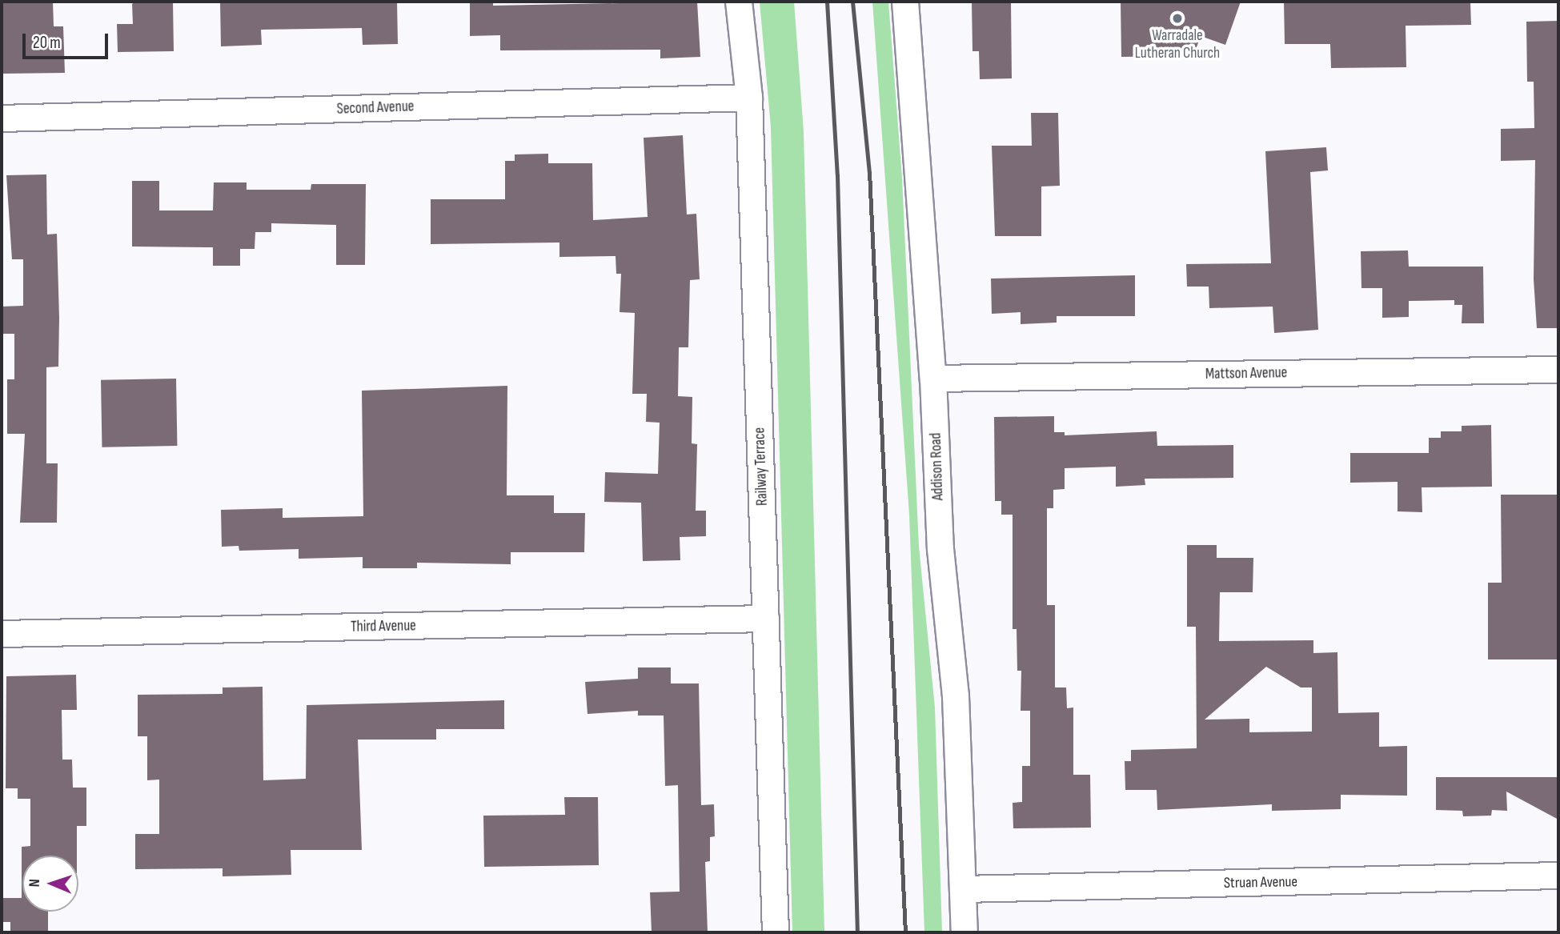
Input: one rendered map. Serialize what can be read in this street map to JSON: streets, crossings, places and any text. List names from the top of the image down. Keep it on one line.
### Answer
{"streets":{"street":["Second Avenue","Mattson Avenue","Railway Terrace","Addison Road","Third Avenue","Struan Avenue"]},"crossings":[["Second Avenue","Railway Terrace"],["Mattson Avenue","Addison Road"],["Railway Terrace","Third Avenue"],["Addison Road","Struan Avenue"]],"places":["Warradale Lutheran Church"],"scale_bar":"20 m","north":"left"}
